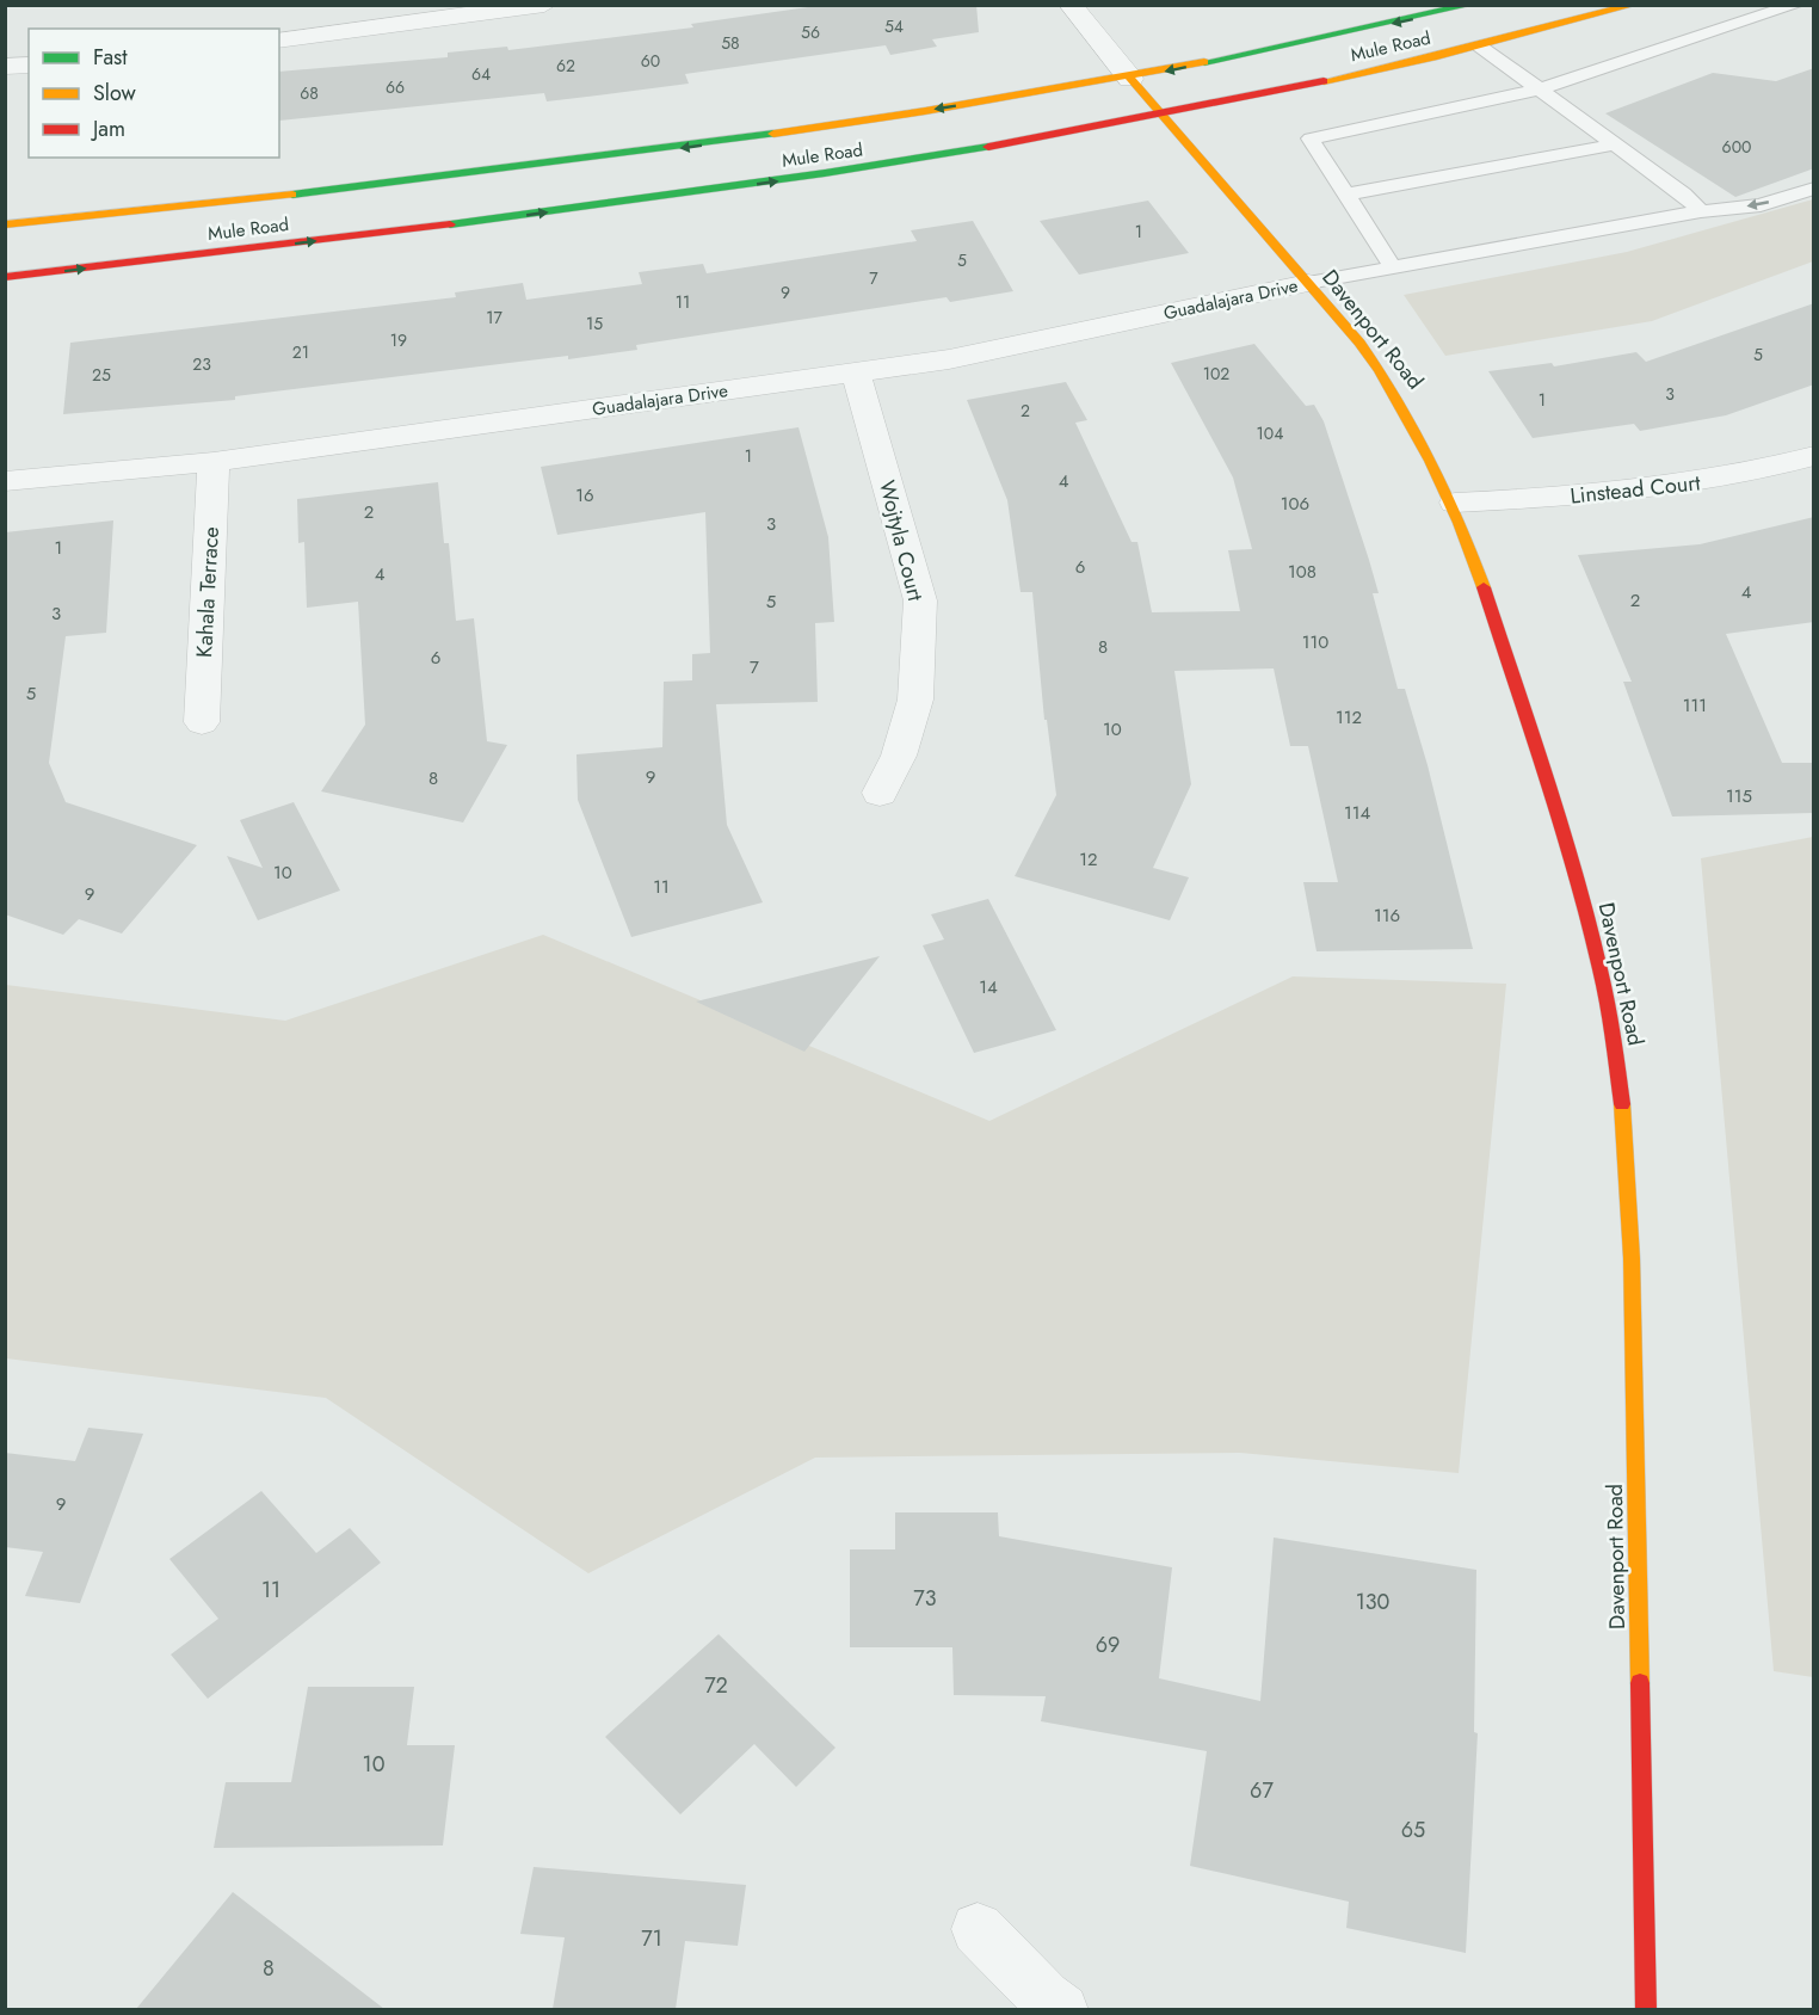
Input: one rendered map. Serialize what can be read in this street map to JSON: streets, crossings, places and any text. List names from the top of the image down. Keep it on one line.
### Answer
{"streets":{"main road":["Mule Road","Davenport Road"],"street":["Guadalajara Drive","Linstead Court","Wojtyla Court","Kahala Terrace"]},"crossings":[["Mule Road","Davenport Road"],["Guadalajara Drive","Davenport Road"],["Guadalajara Drive","Wojtyla Court"],["Guadalajara Drive","Kahala Terrace"],["Davenport Road","Linstead Court"]],"house_numbers":["54","56","58","60","62","64","66","68","600","1","5","7","9","11","17","15","19","21","5","23","102","25","3","1","2","104","1","4","16","106","2","3","1","6","108","4","4","2","5","3","110","8","6","7","5","111","112","10","9","8","115","114","12","10","11","9","116","14","9","11","73","130","69","72","10","67","65","71","8"],"legend":["Fast","Slow","Jam"]}
